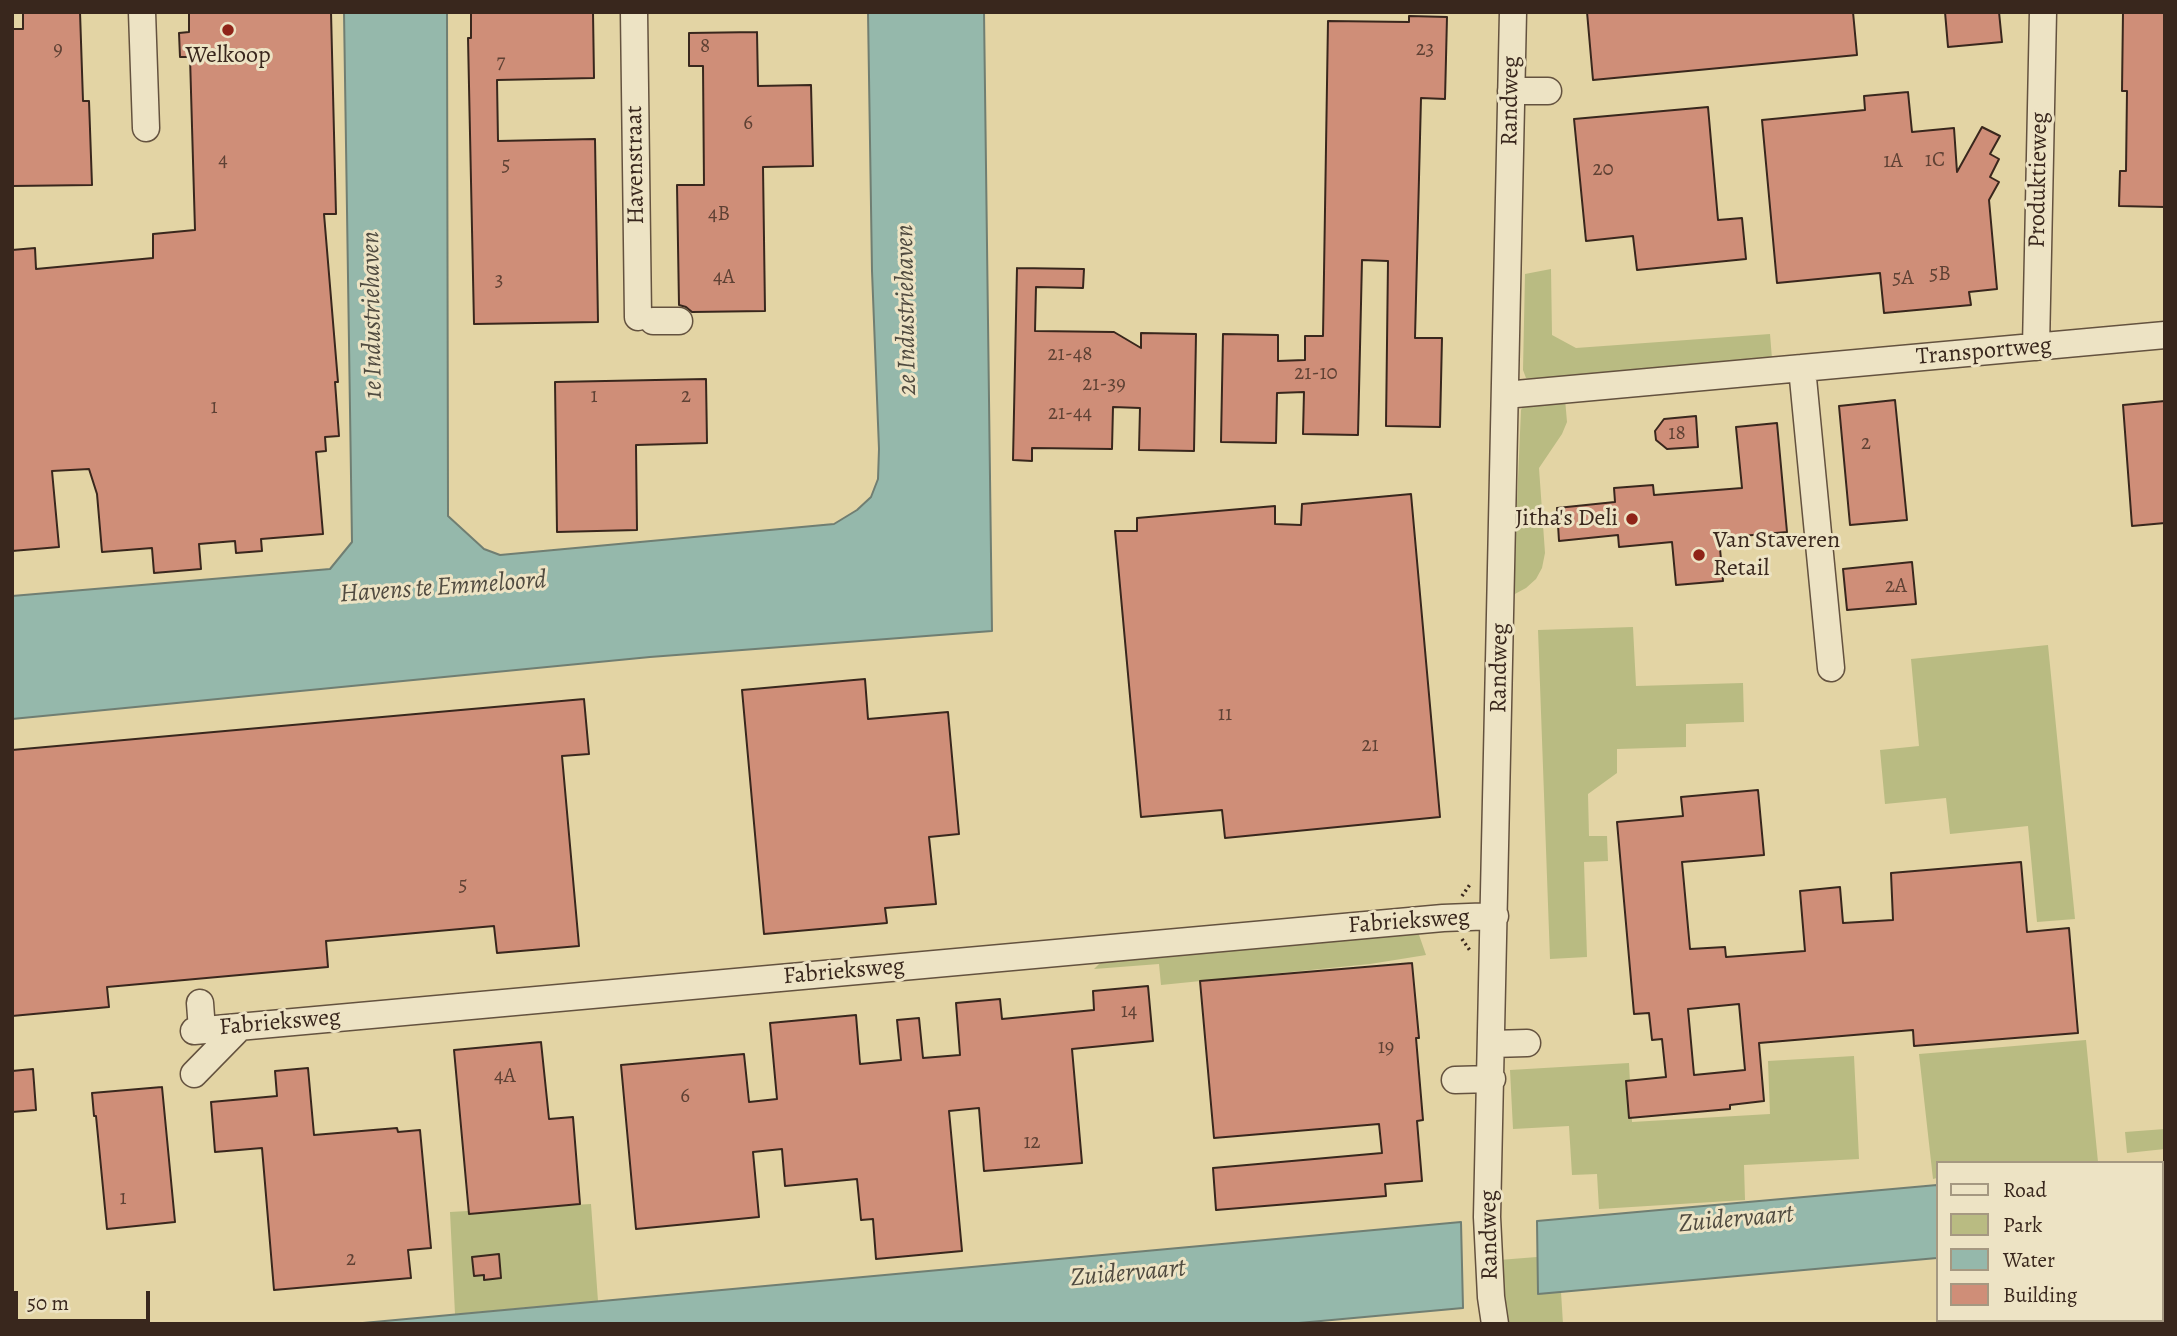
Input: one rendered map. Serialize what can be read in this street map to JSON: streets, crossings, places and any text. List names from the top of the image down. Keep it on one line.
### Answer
{"streets":{"street":["Randweg","Havenstraat","Produktieweg","Transportweg","Fabrieksweg"]},"crossings":[["Randweg","Transportweg"],["Randweg","Fabrieksweg"],["Produktieweg","Transportweg"]],"water":["2e Industriehaven","1e Industriehaven","Havens te Emmeloord","Zuidervaart"],"places":["Welkoop","Jitha's Deli","Van Staveren Retail"],"house_numbers":["8","9","23","7","6","4","1C","1A","5","20","4B","5B","4A","5A","3","21-48","21-10","21-39","1","2","1","21-44","18","2","2A","11","21","5","14","19","4A","6","12","1","2"],"legend":["Road","Park","Water","Building"],"scale_bar":"50 m"}
